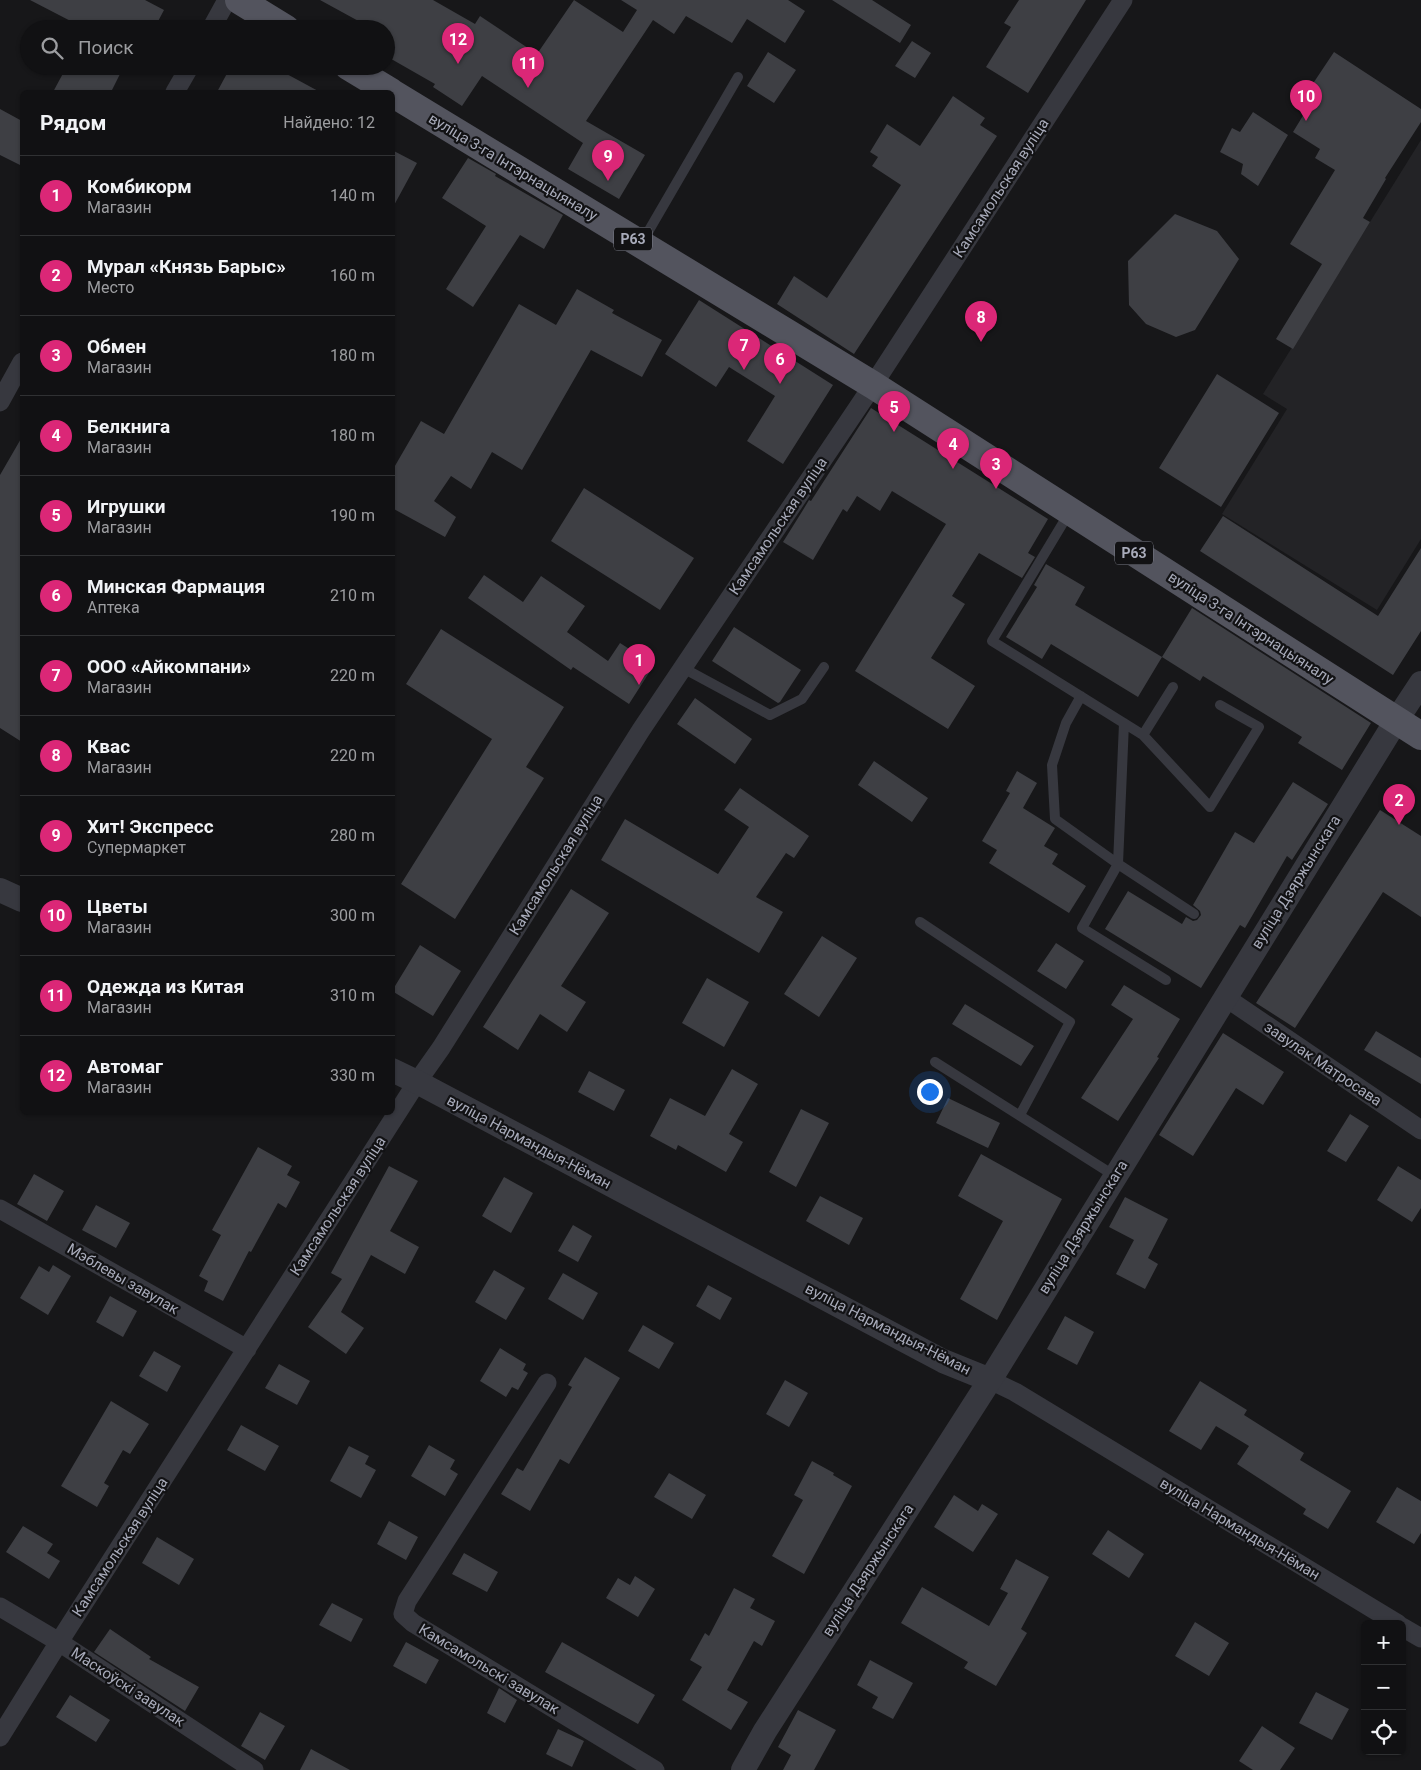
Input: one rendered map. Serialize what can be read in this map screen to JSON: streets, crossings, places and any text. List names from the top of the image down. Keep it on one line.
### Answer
{"streets":{"main road":["вуліца 3-га Інтэрнацыяналу","Р63"],"street":["Камсамольская вуліца","вуліца Дзяржынскага","завулак Матросава","вуліца Нармандыя-Нёман","Мэблевы завулак","Камсамольскі завулак","Маскоўскі завулак"]},"crossings":[["вуліца 3-га Інтэрнацыяналу","Камсамольская вуліца"],["вуліца 3-га Інтэрнацыяналу","вуліца Дзяржынскага"],["Камсамольская вуліца","вуліца Нармандыя-Нёман"],["Камсамольская вуліца","Мэблевы завулак"],["Камсамольская вуліца","Маскоўскі завулак"],["вуліца Дзяржынскага","завулак Матросава"],["вуліца Дзяржынскага","вуліца Нармандыя-Нёман"]],"page":{"search":"Поиск","pins":["12","11","10","9","8","7","6","5","4","3","1","2"],"heading":["Рядом","Найдено: 12"],"list":[{"mark":"1","name":"Комбикорм","note":"Магазин","value":"140 m"},{"mark":"2","name":"Мурал «Князь Барыс»","note":"Место","value":"160 m"},{"mark":"3","name":"Обмен","note":"Магазин","value":"180 m"},{"mark":"4","name":"Белкнига","note":"Магазин","value":"180 m"},{"mark":"5","name":"Игрушки","note":"Магазин","value":"190 m"},{"mark":"6","name":"Минская Фармация","note":"Аптека","value":"210 m"},{"mark":"7","name":"ООО «Айкомпани»","note":"Магазин","value":"220 m"},{"mark":"8","name":"Квас","note":"Магазин","value":"220 m"},{"mark":"9","name":"Хит! Экспресс","note":"Супермаркет","value":"280 m"},{"mark":"10","name":"Цветы","note":"Магазин","value":"300 m"},{"mark":"11","name":"Одежда из Китая","note":"Магазин","value":"310 m"},{"mark":"12","name":"Автомаг","note":"Магазин","value":"330 m"}],"map_buttons":["+","−"]}}
